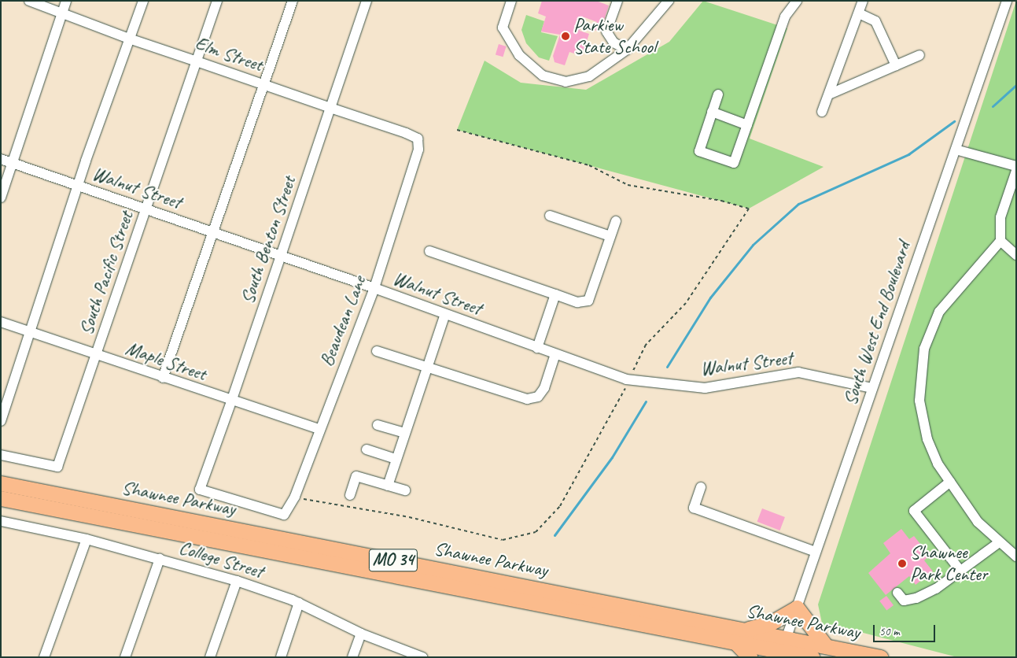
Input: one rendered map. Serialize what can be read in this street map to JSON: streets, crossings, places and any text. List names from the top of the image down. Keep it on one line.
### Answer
{"streets":{"highway":["Shawnee Parkway","MO 34"],"street":["Elm Street","Walnut Street","South Benton Street","South Pacific Street","Beaudean Lane","South West End Boulevard","Maple Street","College Street"]},"crossings":[["Elm Street","South Benton Street"],["Elm Street","South Pacific Street"],["Elm Street","Beaudean Lane"],["Walnut Street","South Benton Street"],["Walnut Street","South Pacific Street"],["Walnut Street","Beaudean Lane"],["Walnut Street","South West End Boulevard"],["South Benton Street","Beaudean Lane"],["South Benton Street","Maple Street"],["South Pacific Street","Maple Street"],["Beaudean Lane","Maple Street"],["South West End Boulevard","Shawnee Parkway"]],"places":["Parkiew State School","Shawnee Park Center"],"scale_bar":"50 m"}
